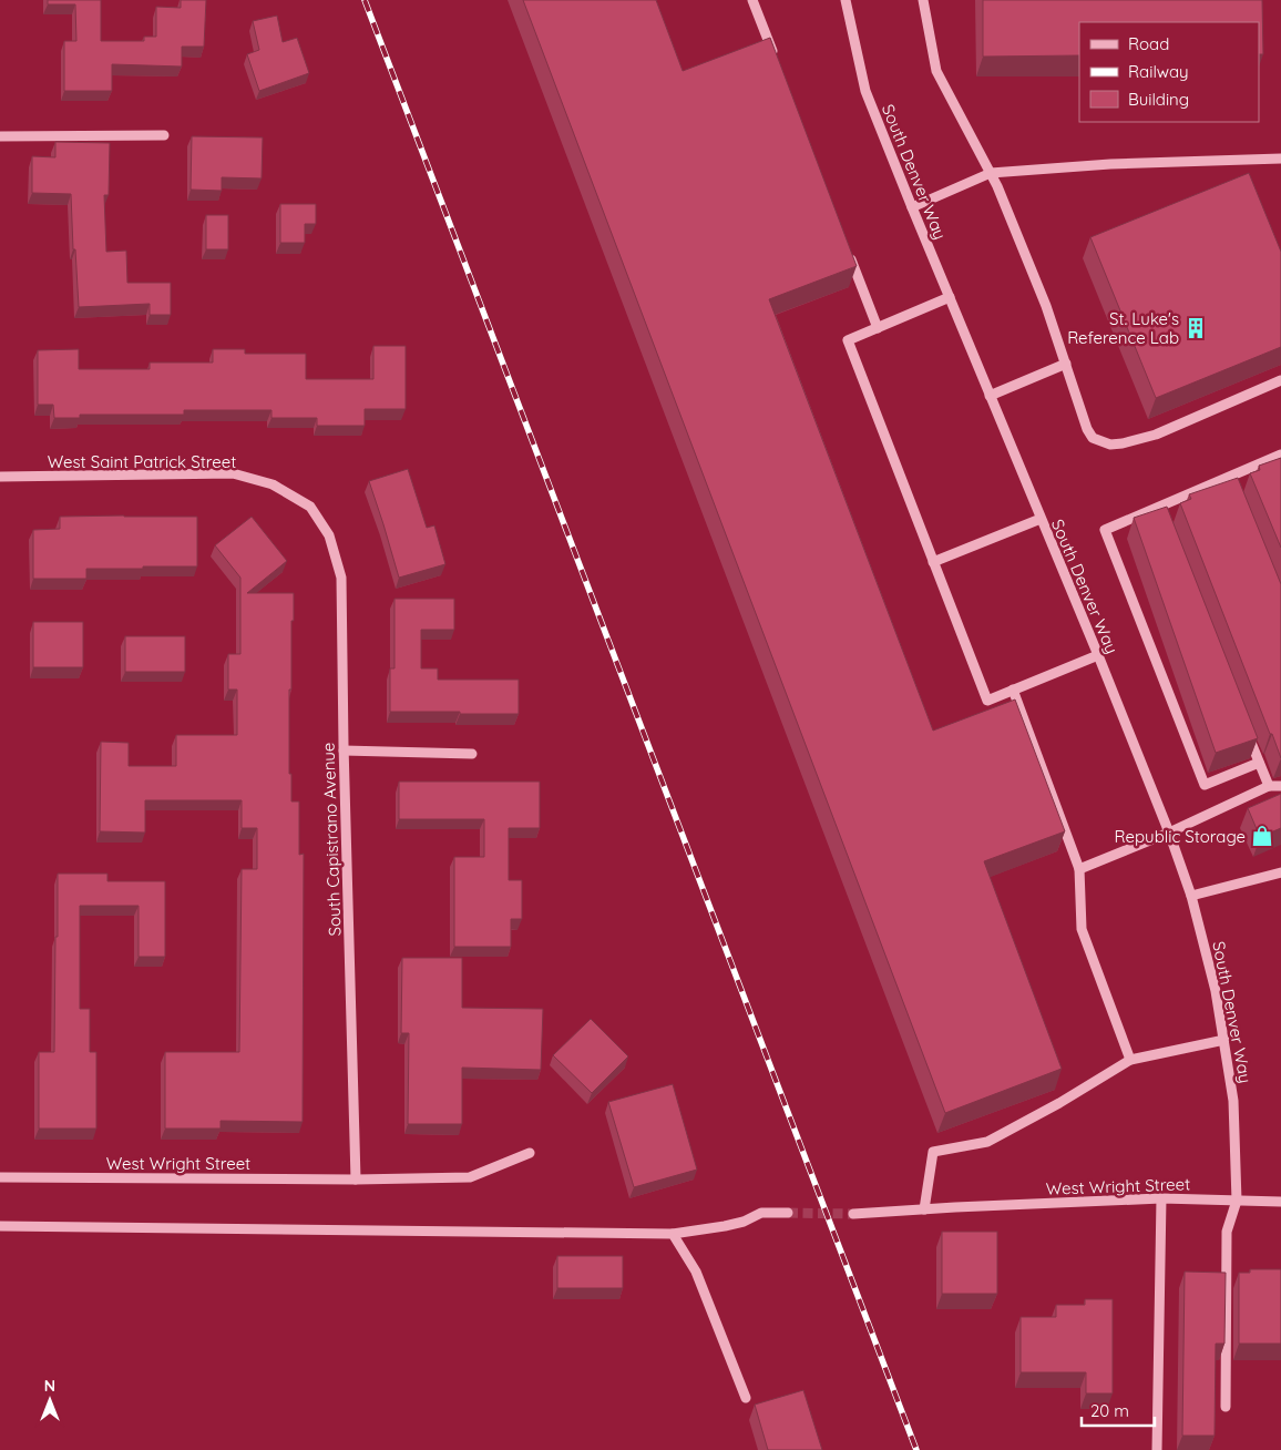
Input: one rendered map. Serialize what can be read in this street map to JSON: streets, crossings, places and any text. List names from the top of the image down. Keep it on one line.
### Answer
{"streets":{"street":["South Denver Way","West Saint Patrick Street","South Capistrano Avenue","West Wright Street"]},"crossings":[["South Denver Way","West Wright Street"],["West Saint Patrick Street","South Capistrano Avenue"],["South Capistrano Avenue","West Wright Street"]],"places":{"building":["St. Luke's Reference Lab"],"shop":["Republic Storage"]},"legend":["Road","Railway","Building"],"scale_bar":"20 m","north":"top"}
